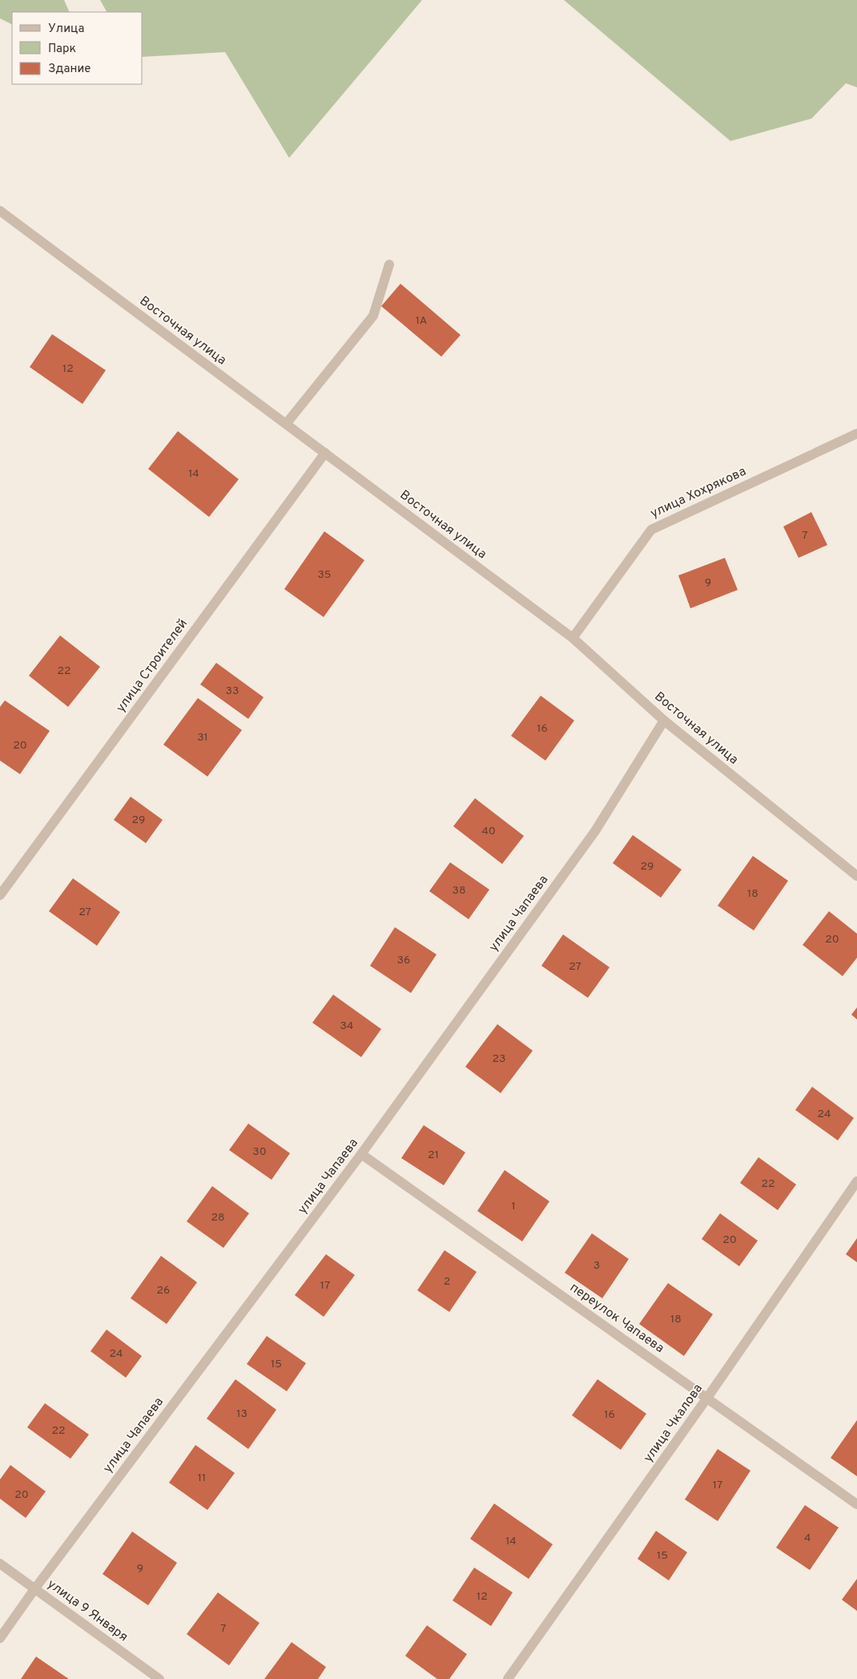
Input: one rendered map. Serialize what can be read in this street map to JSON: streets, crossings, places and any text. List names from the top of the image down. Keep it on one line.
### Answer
{"streets":{"street":["Восточная улица","улица Хохрякова","улица Строителей","улица Чапаева","переулок Чапаева","улица Чкалова","улица 9 Января"]},"crossings":[["Восточная улица","улица Хохрякова"],["Восточная улица","улица Строителей"],["Восточная улица","улица Чапаева"],["улица Чапаева","переулок Чапаева"],["улица Чапаева","улица 9 Января"],["переулок Чапаева","улица Чкалова"]],"house_numbers":["1А","12","14","7","35","9","22","33","16","31","20","29","40","29","38","18","27","20","36","27","34","23","24","30","21","22","1","28","20","3","2","17","26","18","24","15","13","16","22","11","17","20","4","14","15","9","12","7"],"legend":["Улица","Парк","Здание"]}
